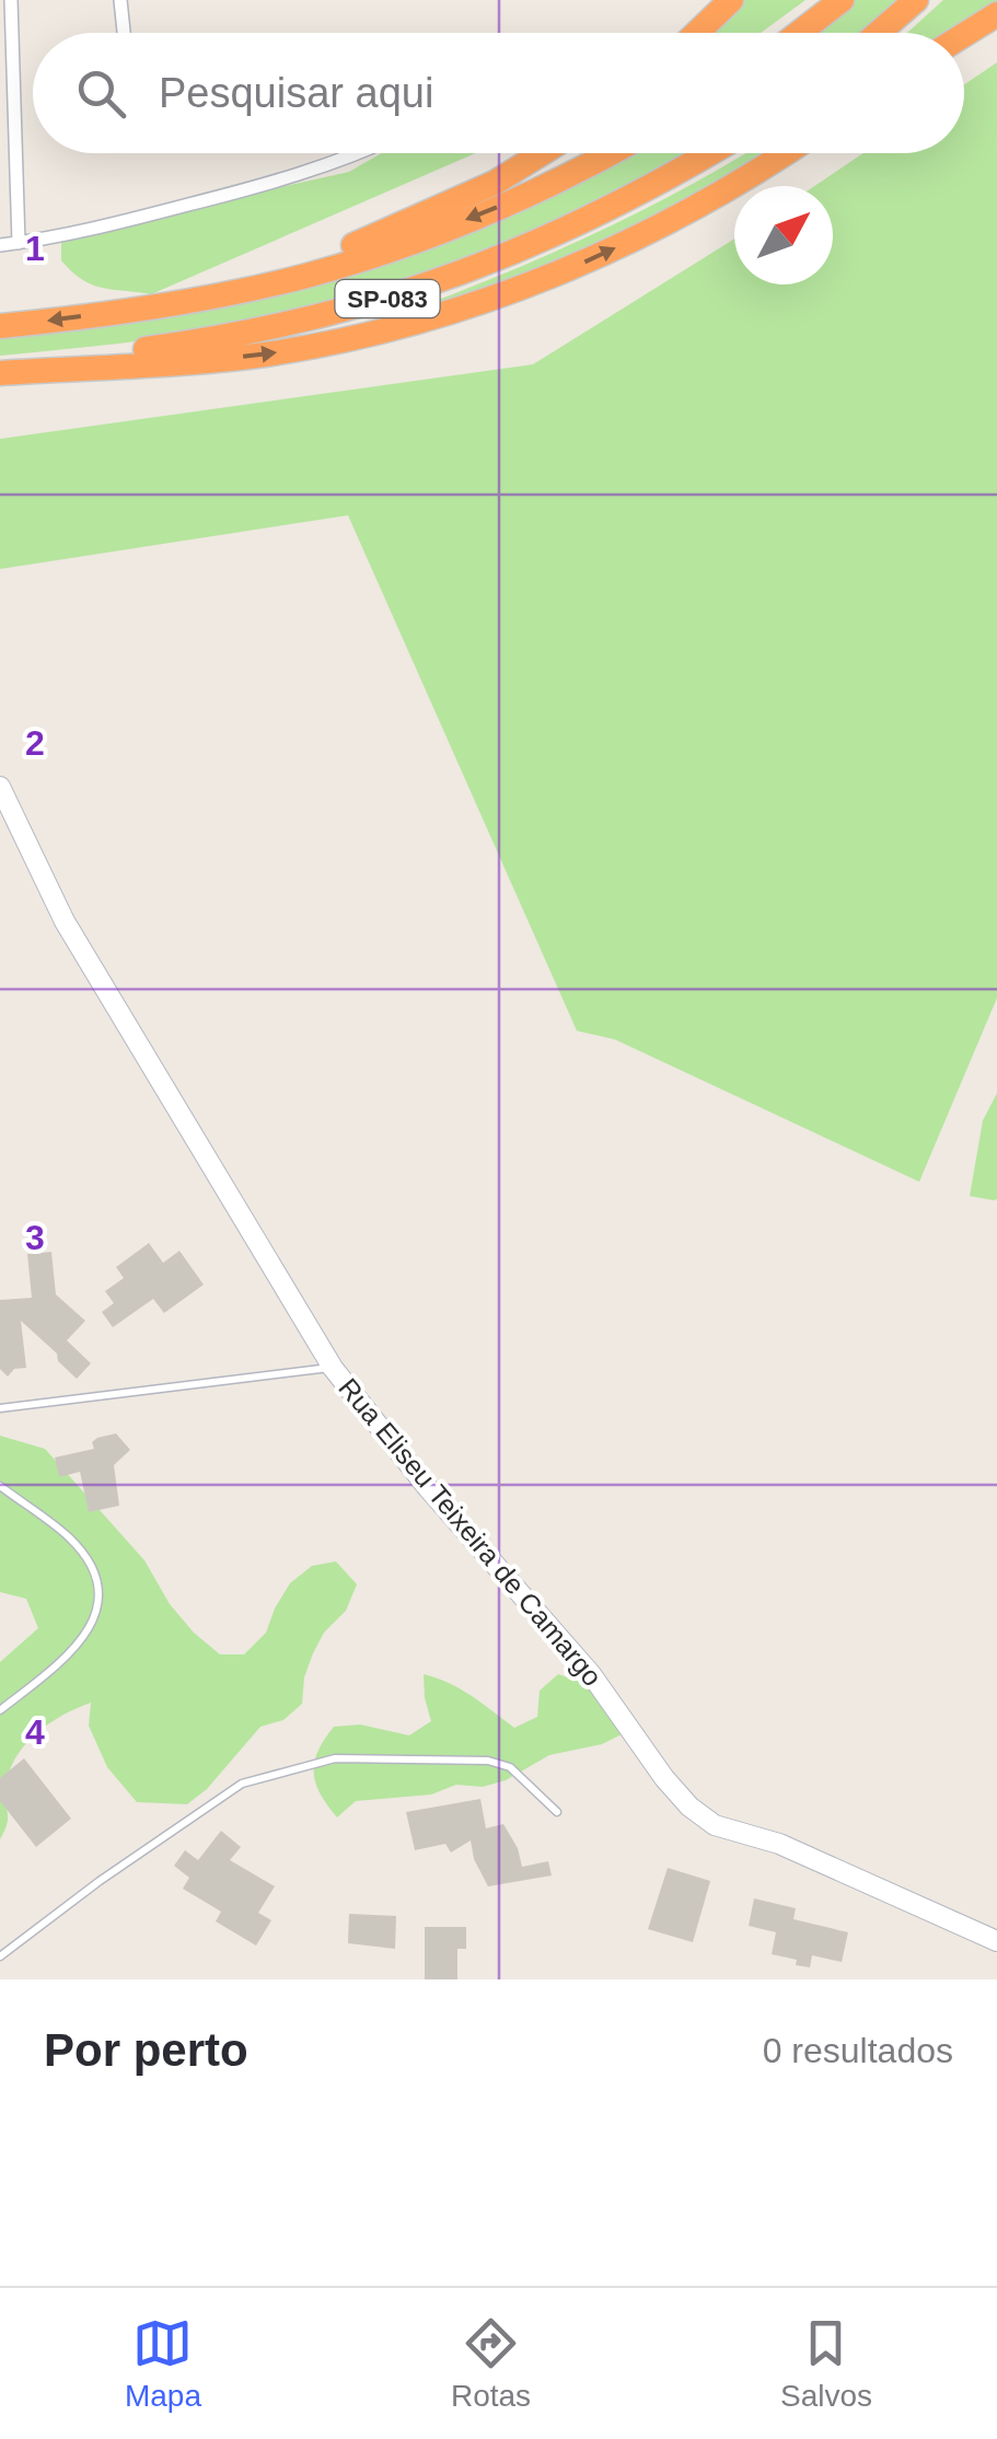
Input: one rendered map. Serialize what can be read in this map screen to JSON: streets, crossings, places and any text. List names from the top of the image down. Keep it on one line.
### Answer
{"streets":{"highway":["SP-083"],"street":["Rua Eliseu Teixeira de Camargo"]},"north":"top right","page":{"search":"Pesquisar aqui","heading":["Por perto","0 resultados"],"nav":["Mapa","Rotas","Salvos"]},"grid":{"rows":["1","2","3","4"]}}
